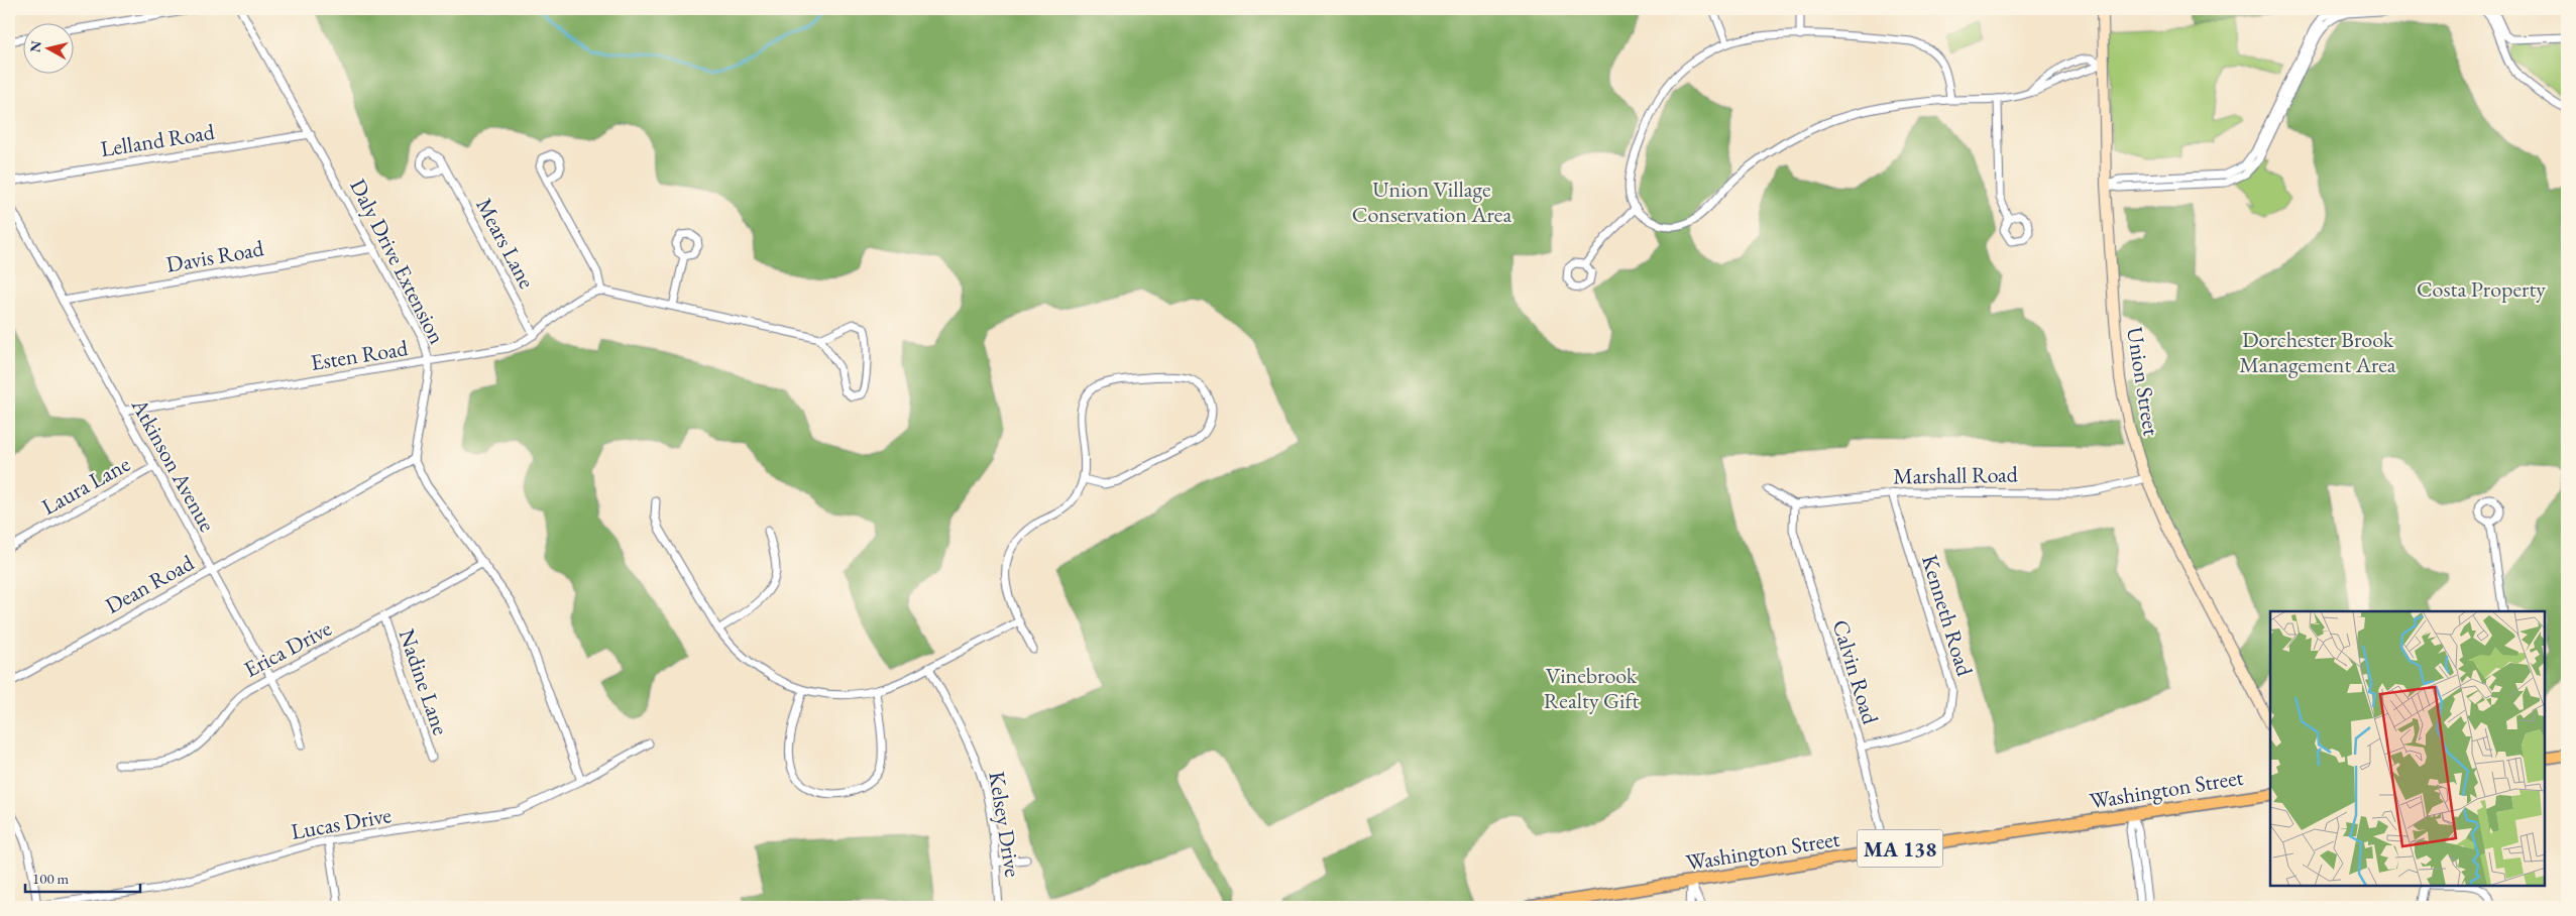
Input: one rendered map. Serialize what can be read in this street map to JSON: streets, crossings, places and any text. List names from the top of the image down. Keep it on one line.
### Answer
{"streets":{"main road":["Union Street","Washington Street","MA 138"],"street":["Lelland Road","Mears Lane","Davis Road","Daly Drive Extension","Esten Road","Atkinson Avenue","Marshall Road","Laura Lane","Dean Road","Kenneth Road","Erica Drive","Calvin Road","Nadine Lane","Lucas Drive","Kelsey Drive"]},"crossings":[["Lelland Road","Daly Drive Extension"],["Mears Lane","Esten Road"],["Davis Road","Daly Drive Extension"],["Davis Road","Atkinson Avenue"],["Daly Drive Extension","Esten Road"],["Daly Drive Extension","Dean Road"],["Esten Road","Atkinson Avenue"],["Union Street","Marshall Road"],["Atkinson Avenue","Laura Lane"],["Atkinson Avenue","Dean Road"],["Atkinson Avenue","Erica Drive"],["Marshall Road","Kenneth Road"],["Marshall Road","Calvin Road"],["Kenneth Road","Calvin Road"],["Erica Drive","Nadine Lane"],["Calvin Road","Washington Street"]],"parks":["Union Village Conservation Area","Costa Property","Dorchester Brook Management Area","Vinebrook Realty Gift"],"scale_bar":"100 m","north":"left"}
